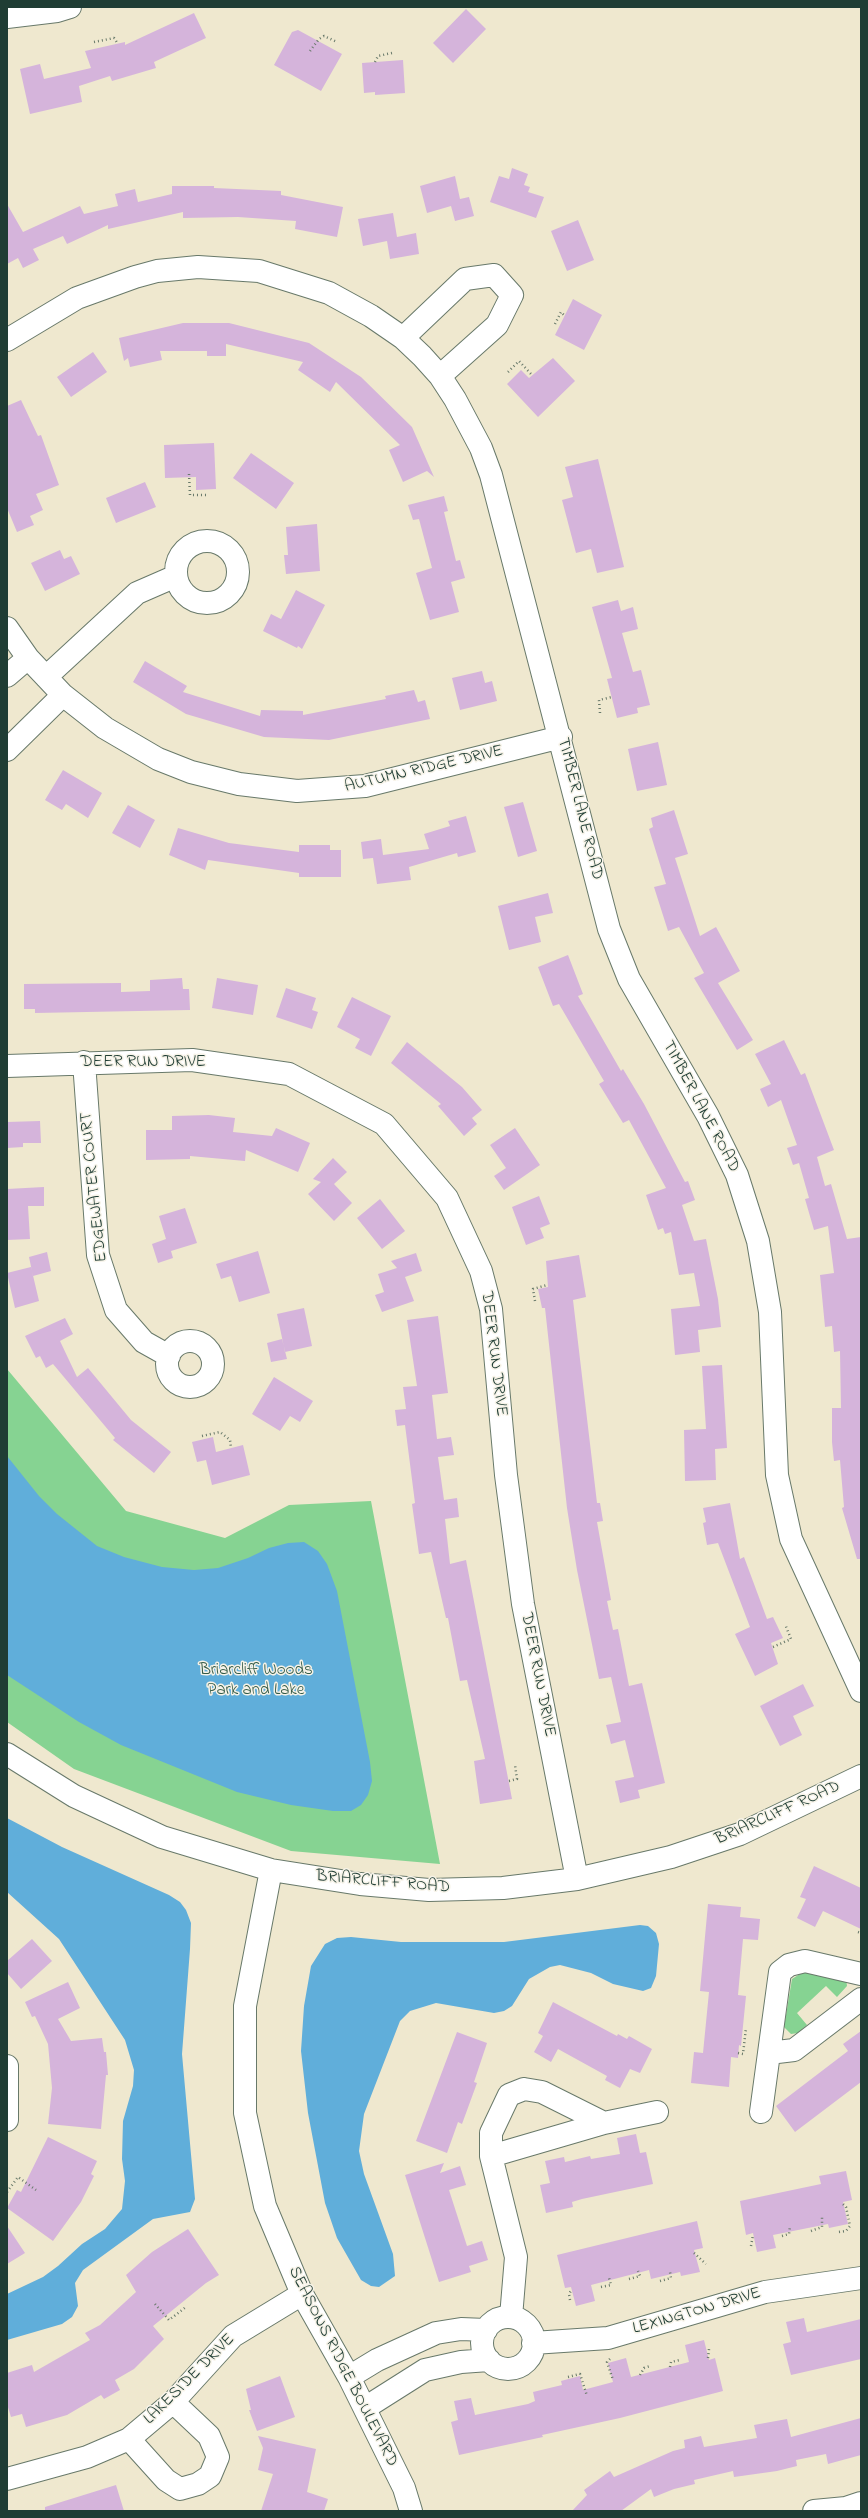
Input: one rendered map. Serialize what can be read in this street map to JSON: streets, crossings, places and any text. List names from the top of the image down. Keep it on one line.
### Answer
{"streets":{"street":["AUTUMN RIDGE DRIVE","TIMBER LANE ROAD","DEER RUN DRIVE","EDGEWATER COURT","BRIARCLIFF ROAD","LEXINGTON DRIVE","SEASONS RIDGE BOULEVARD","LAKESIDE DRIVE"]},"crossings":[["AUTUMN RIDGE DRIVE","TIMBER LANE ROAD"],["DEER RUN DRIVE","EDGEWATER COURT"],["DEER RUN DRIVE","BRIARCLIFF ROAD"],["BRIARCLIFF ROAD","SEASONS RIDGE BOULEVARD"],["SEASONS RIDGE BOULEVARD","LAKESIDE DRIVE"]],"parks":["Briarcliff Woods Park and Lake"]}
